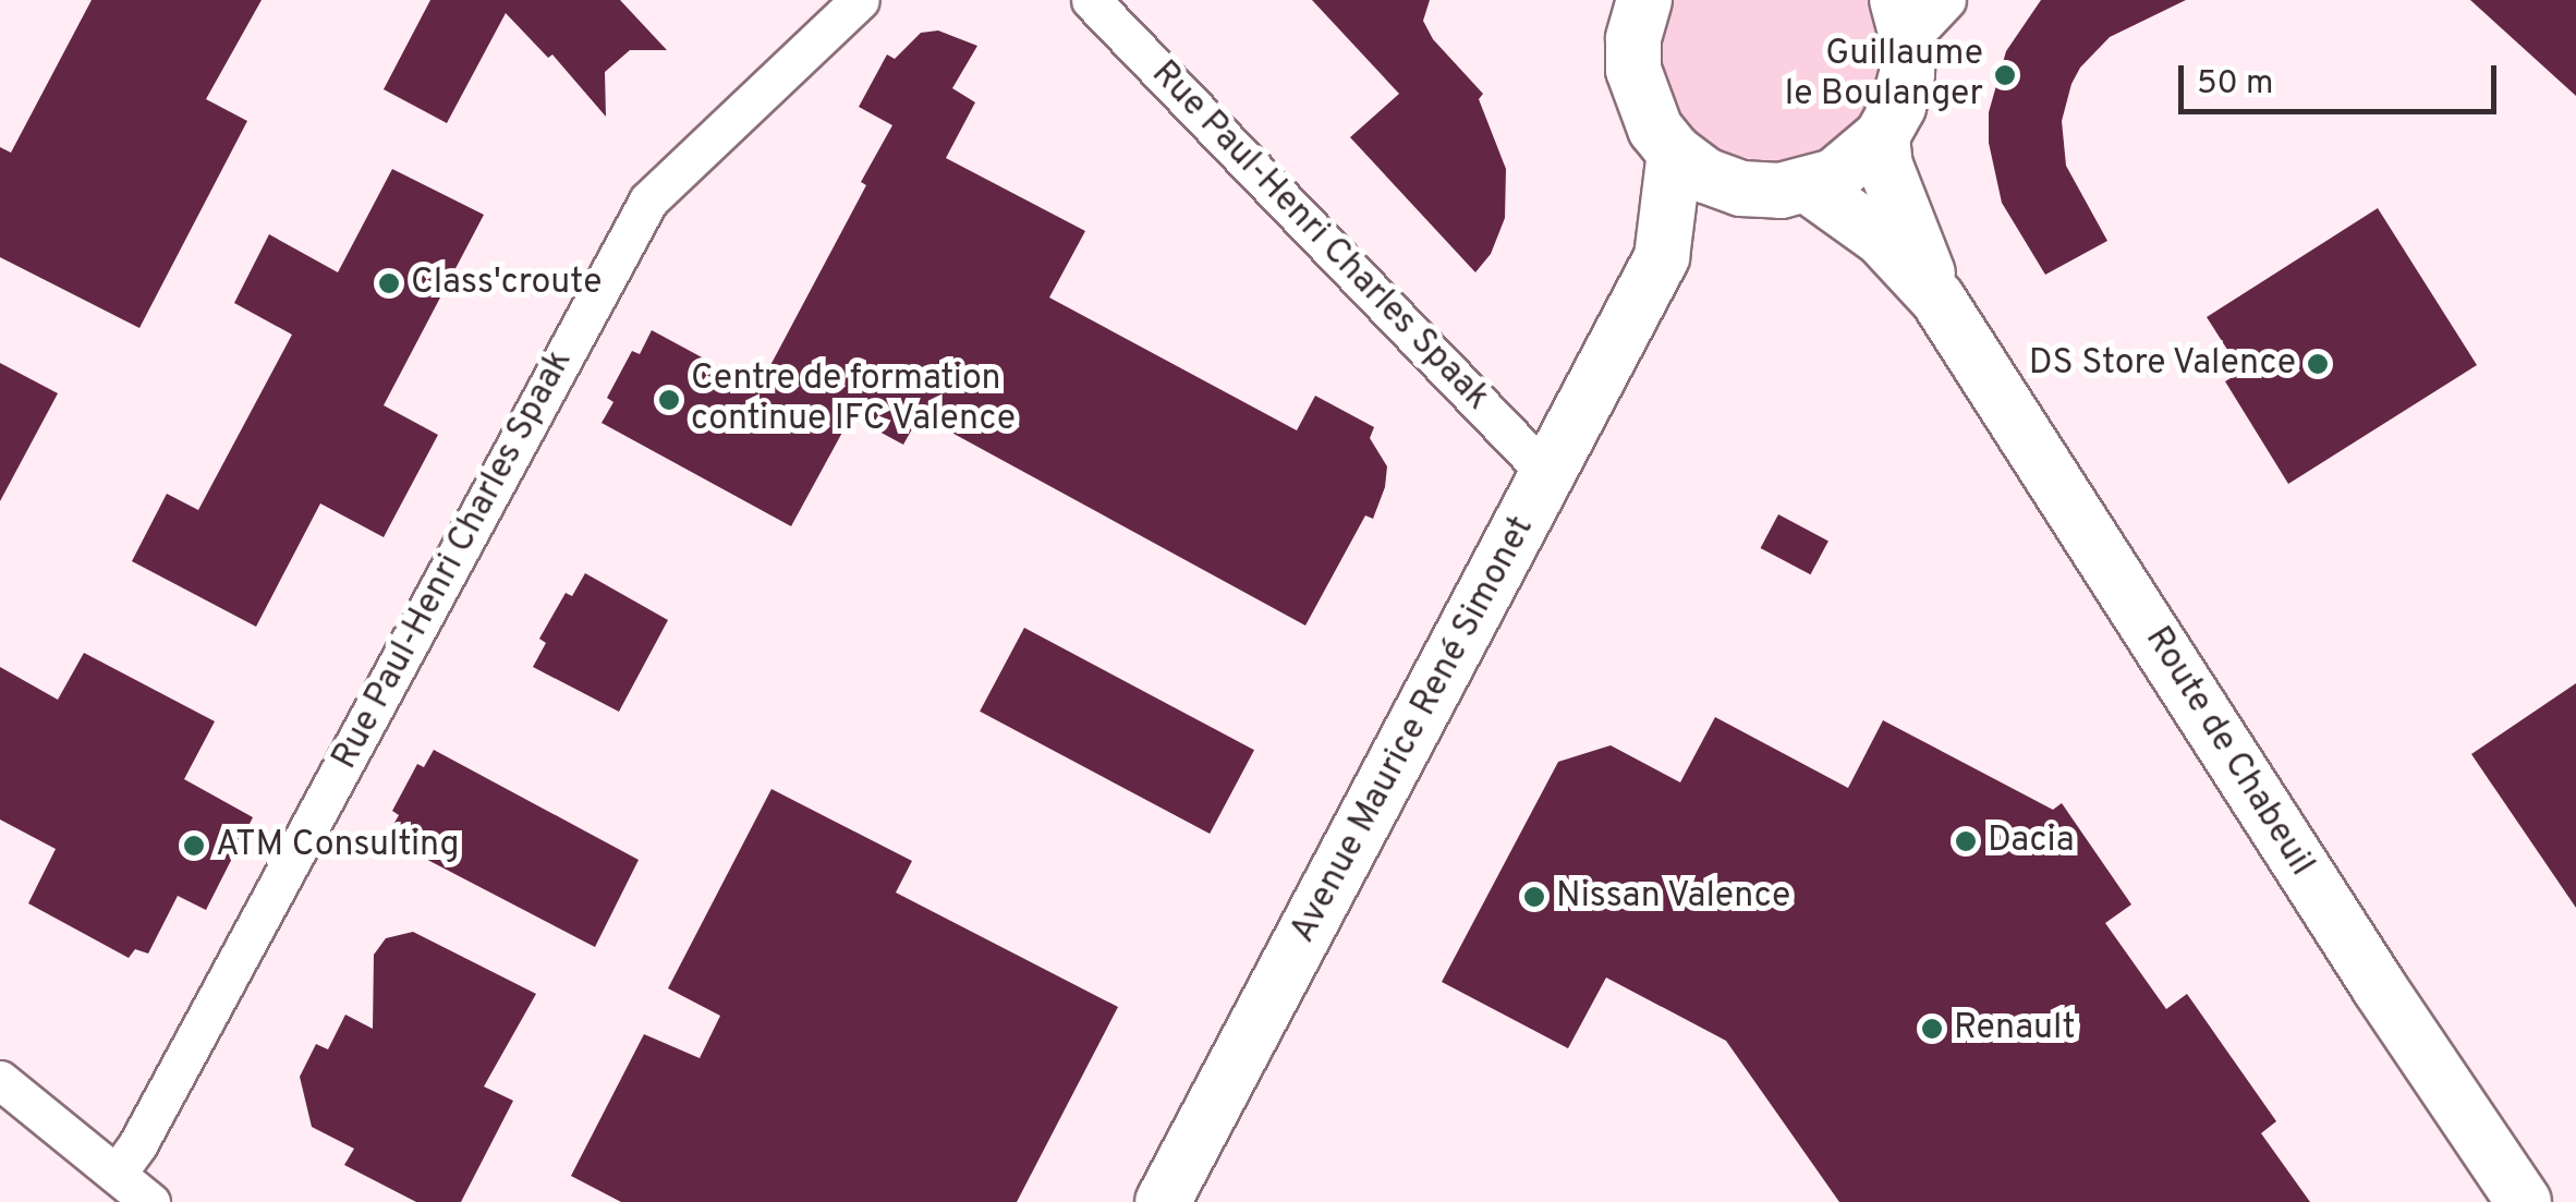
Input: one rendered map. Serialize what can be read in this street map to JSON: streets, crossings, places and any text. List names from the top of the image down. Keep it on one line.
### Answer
{"streets":{"main road":["Avenue Maurice René Simonet","Route de Chabeuil"],"street":["Rue Paul-Henri Charles Spaak"]},"crossings":[["Rue Paul-Henri Charles Spaak","Avenue Maurice René Simonet"]],"places":["Guillaume le Boulanger","Class'croute","DS Store Valence","Centre de formation continue IFC Valence","Dacia","ATM Consulting","Nissan Valence","Renault"],"scale_bar":"50 m"}
